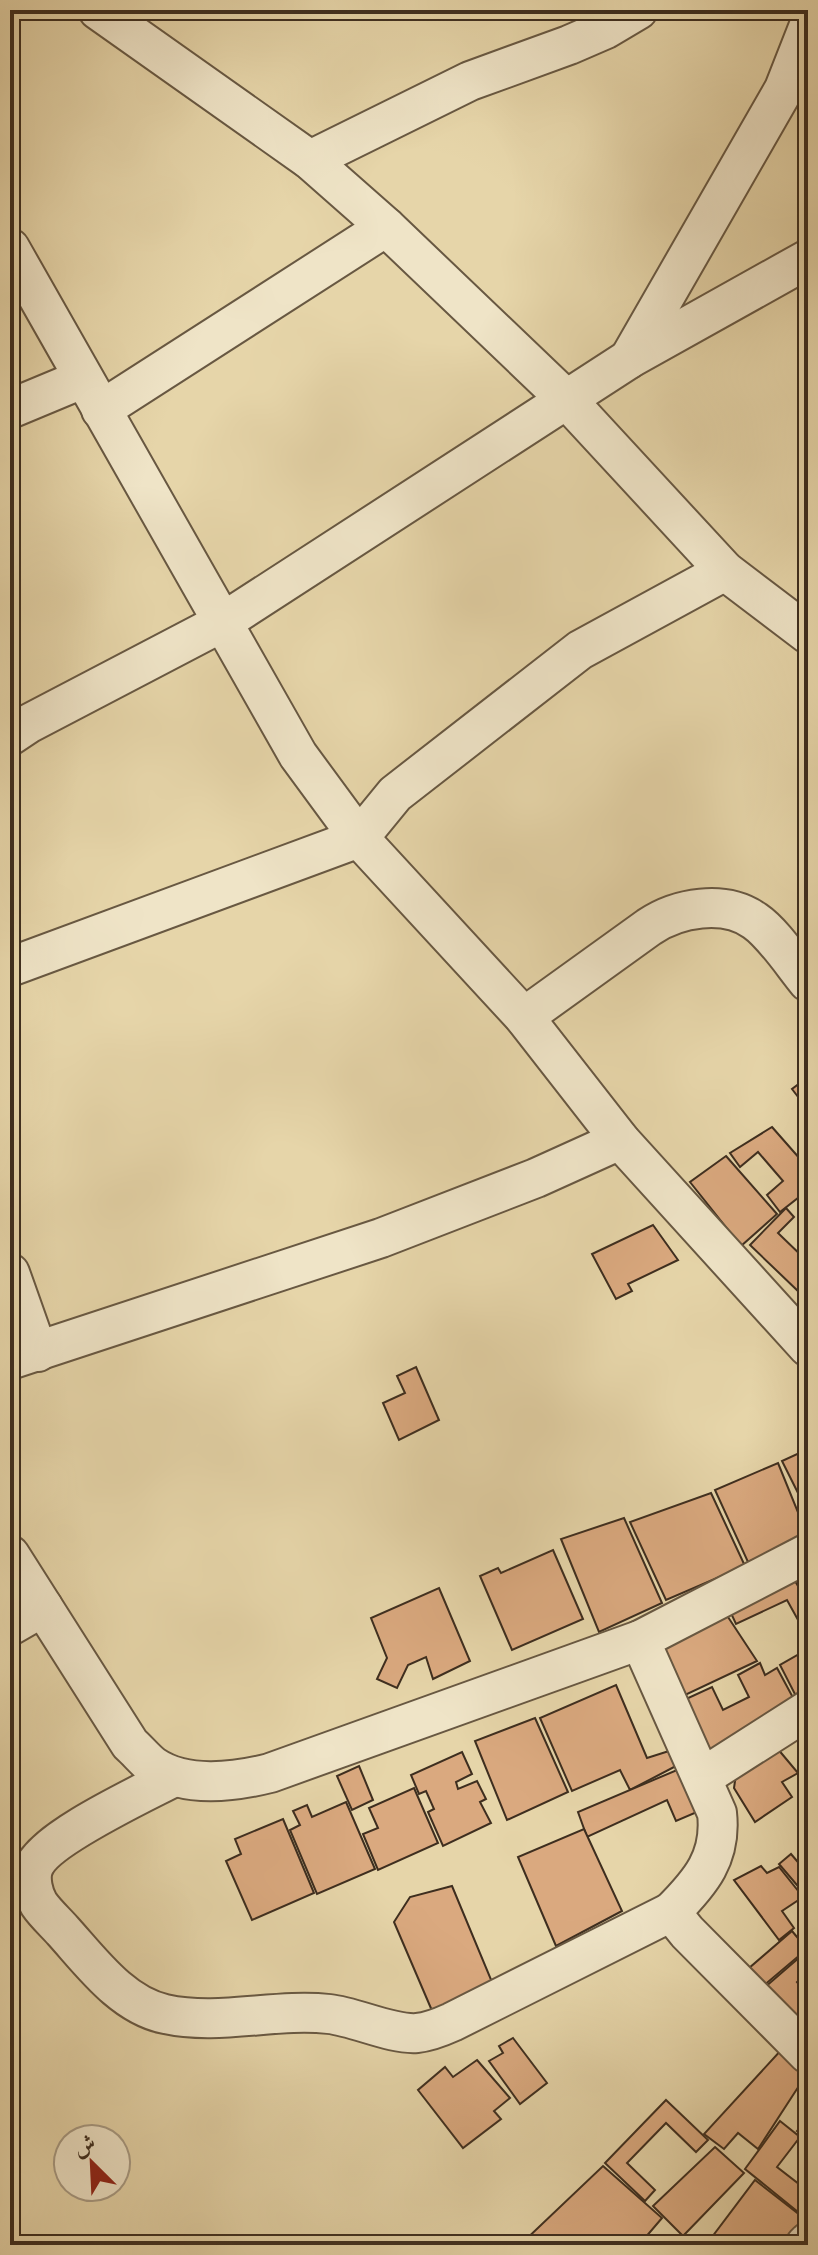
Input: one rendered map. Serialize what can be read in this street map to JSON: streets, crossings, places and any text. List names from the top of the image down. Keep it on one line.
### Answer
{"north":"top left"}
